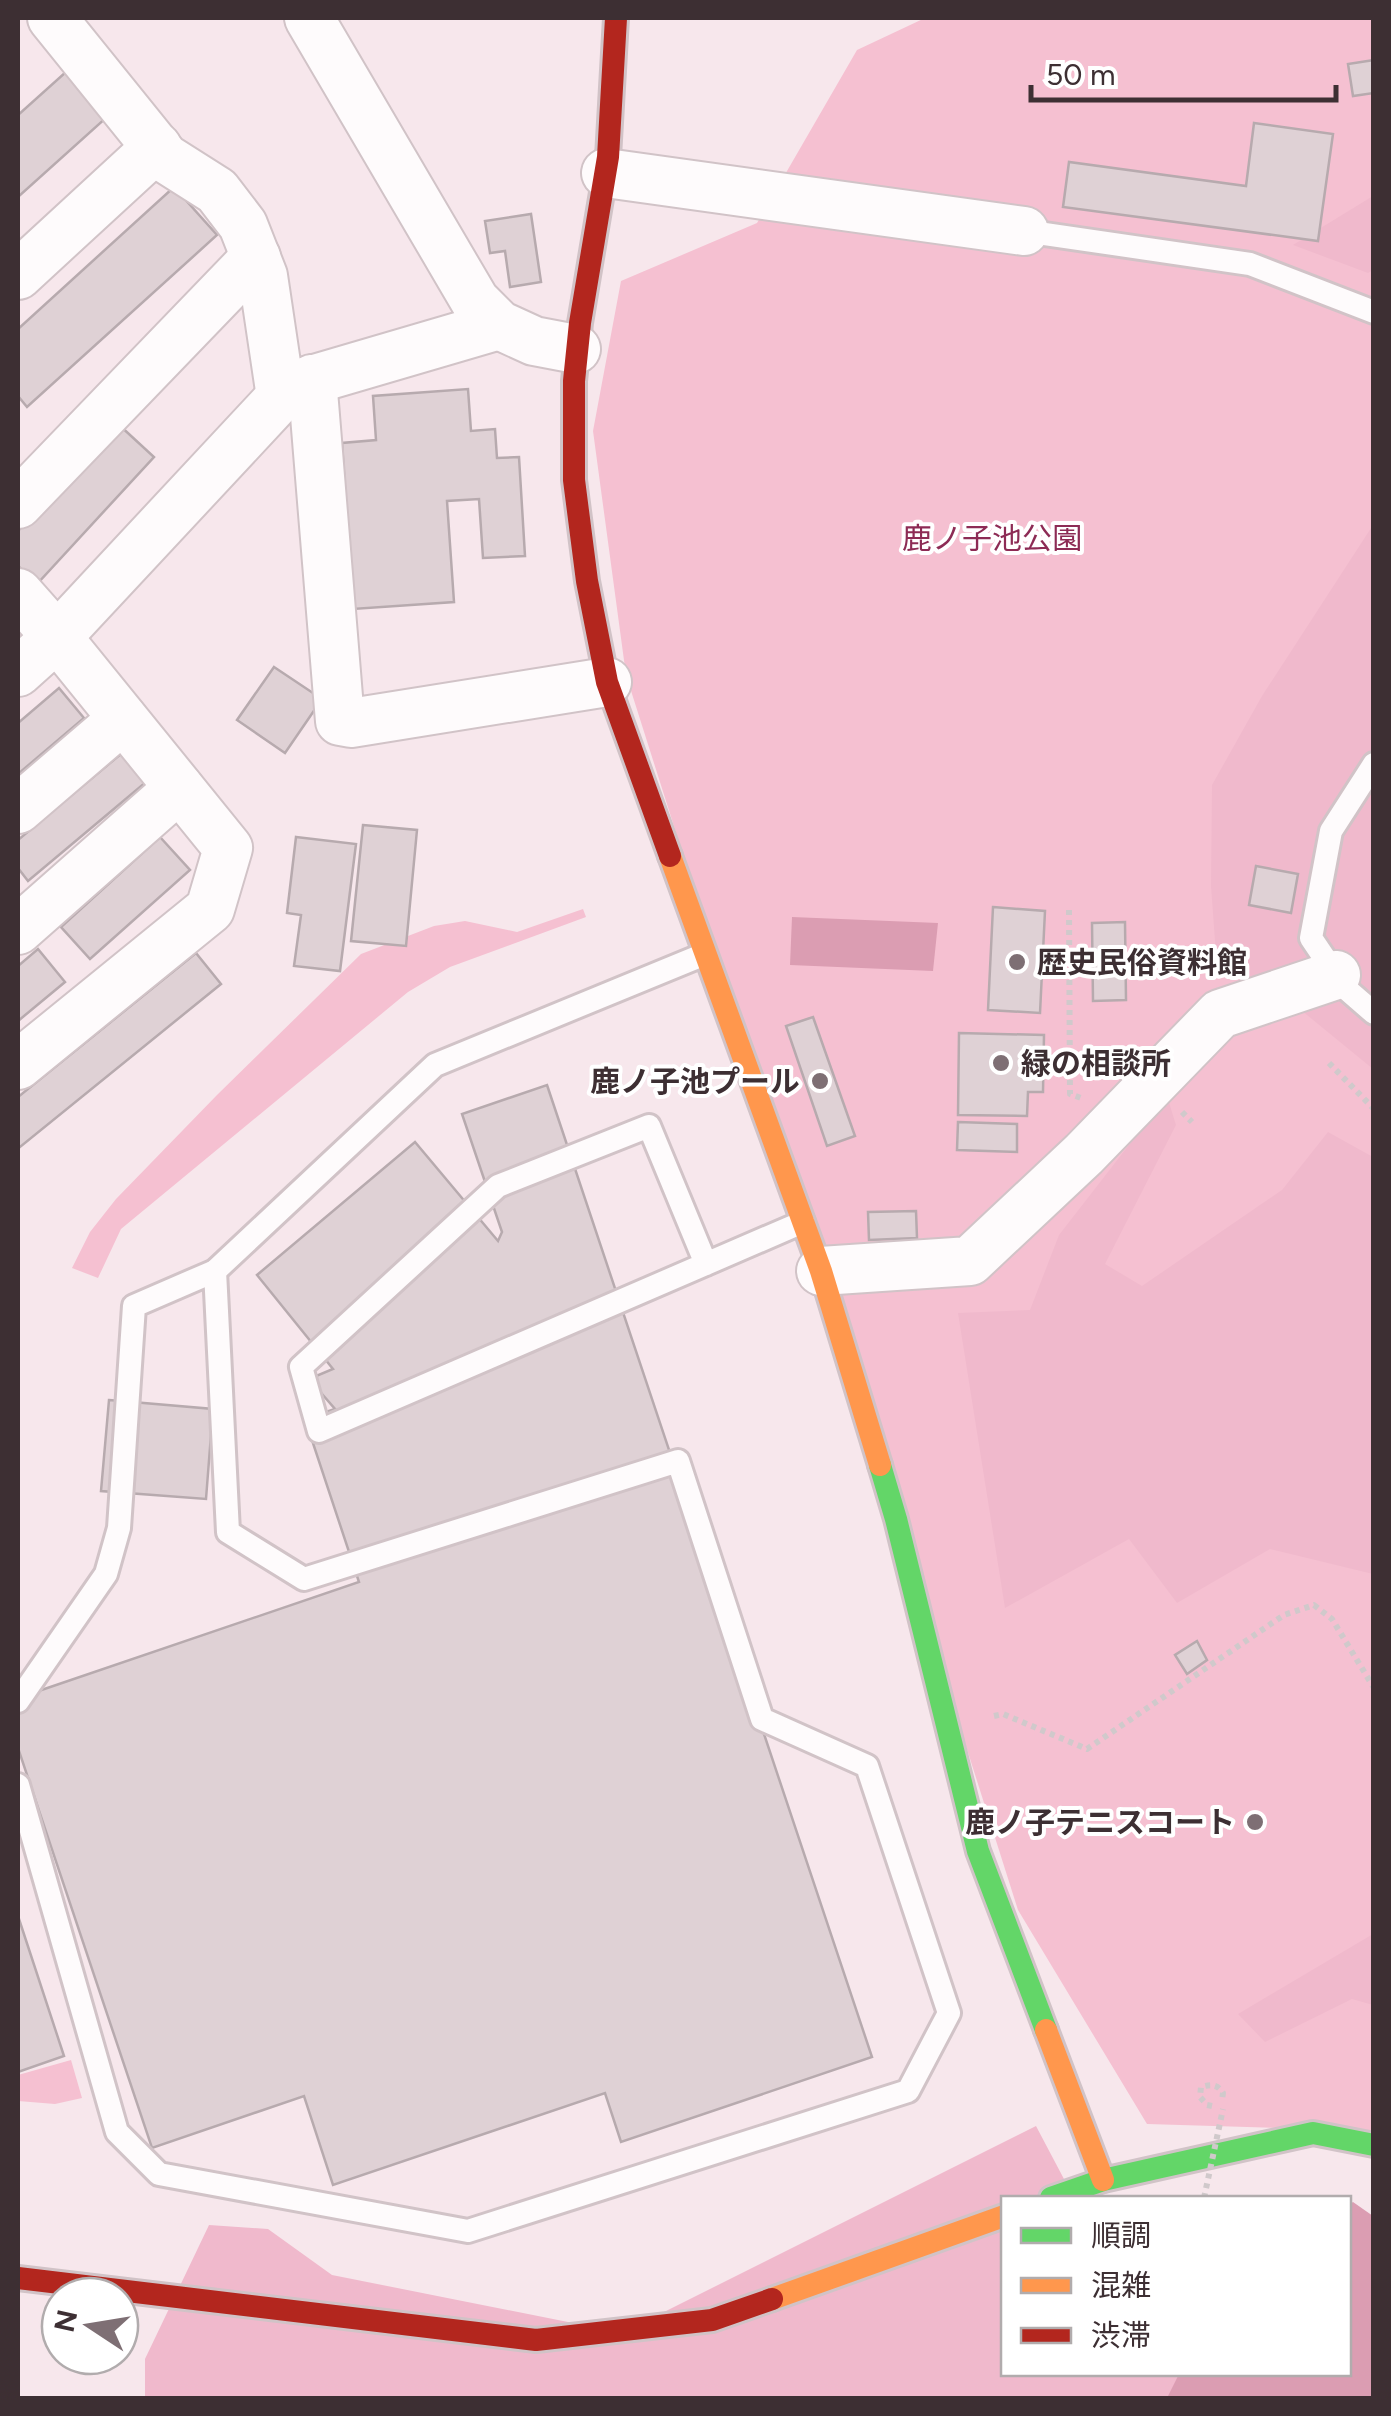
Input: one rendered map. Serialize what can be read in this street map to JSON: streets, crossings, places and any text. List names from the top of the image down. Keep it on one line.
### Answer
{"parks":["鹿ノ子池公園"],"places":["歴史民俗資料館","緑の相談所","鹿ノ子池プール","鹿ノ子テニスコート"],"legend":["順調","混雑","渋滞"],"scale_bar":"50 m","north":"left"}
